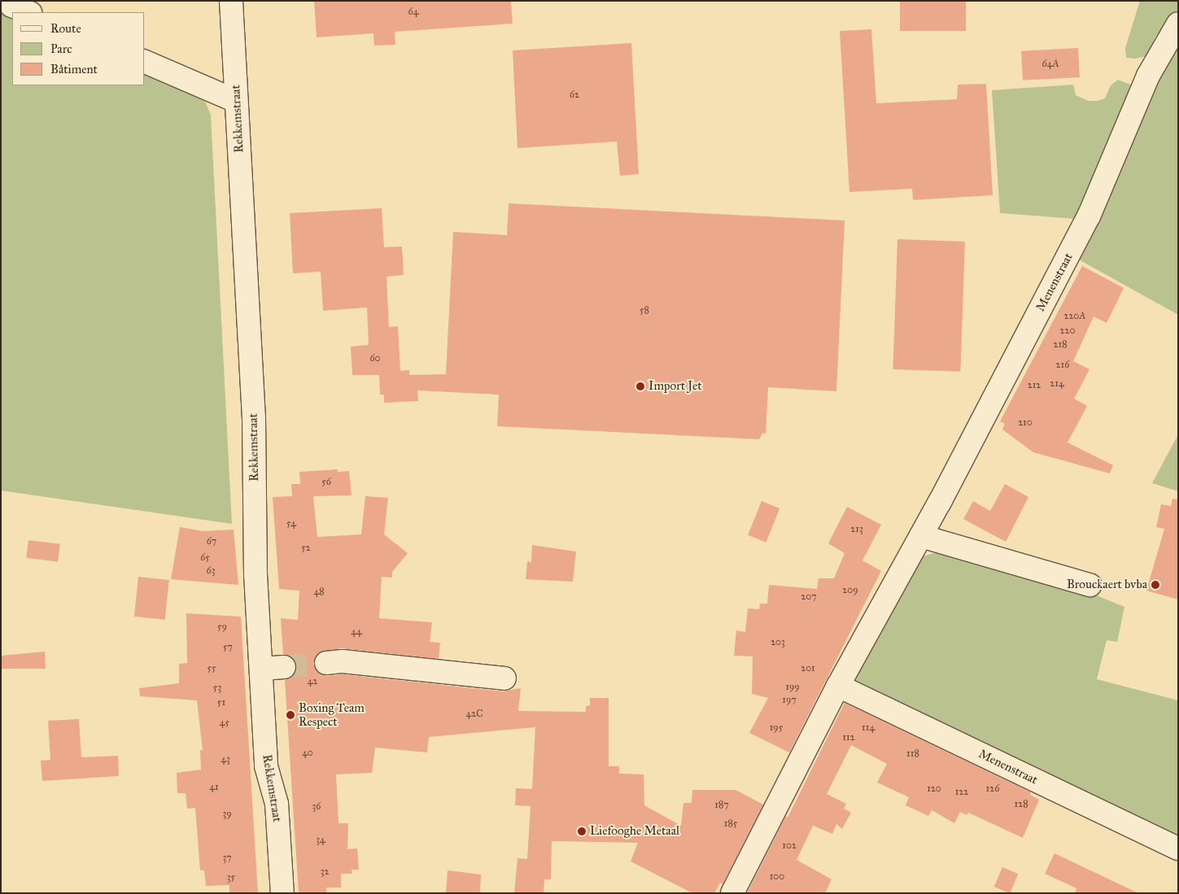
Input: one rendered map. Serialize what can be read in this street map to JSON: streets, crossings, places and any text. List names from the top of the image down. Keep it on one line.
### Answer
{"streets":{"street":["Rekkemstraat","Menenstraat"]},"places":["Import Jet","Brouckaert bvba","Boxing Team Respect","Liefooghe Metaal"],"house_numbers":["64","64A","62","58","220A","220","218","60","216","214","212","210","56","54","213","67","52","65","63","209","48","207","59","44","203","57","55","201","42","199","53","197","51","42C","45","195","114","112","40","118","43","41","120","126","122","128","187","36","39","185","34","102","37","32","100","35"],"legend":["Route","Parc","Bâtiment"]}
